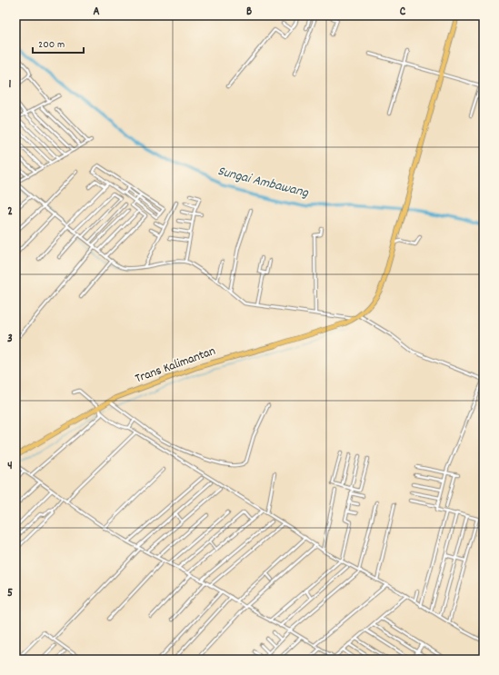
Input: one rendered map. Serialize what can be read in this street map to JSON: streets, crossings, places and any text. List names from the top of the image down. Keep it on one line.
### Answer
{"streets":{"highway":["Trans Kalimantan"]},"water":["Sungai Ambawang"],"scale_bar":"200 m","grid":{"columns":["A","B","C"],"rows":["1","2","3","4","5"]}}
